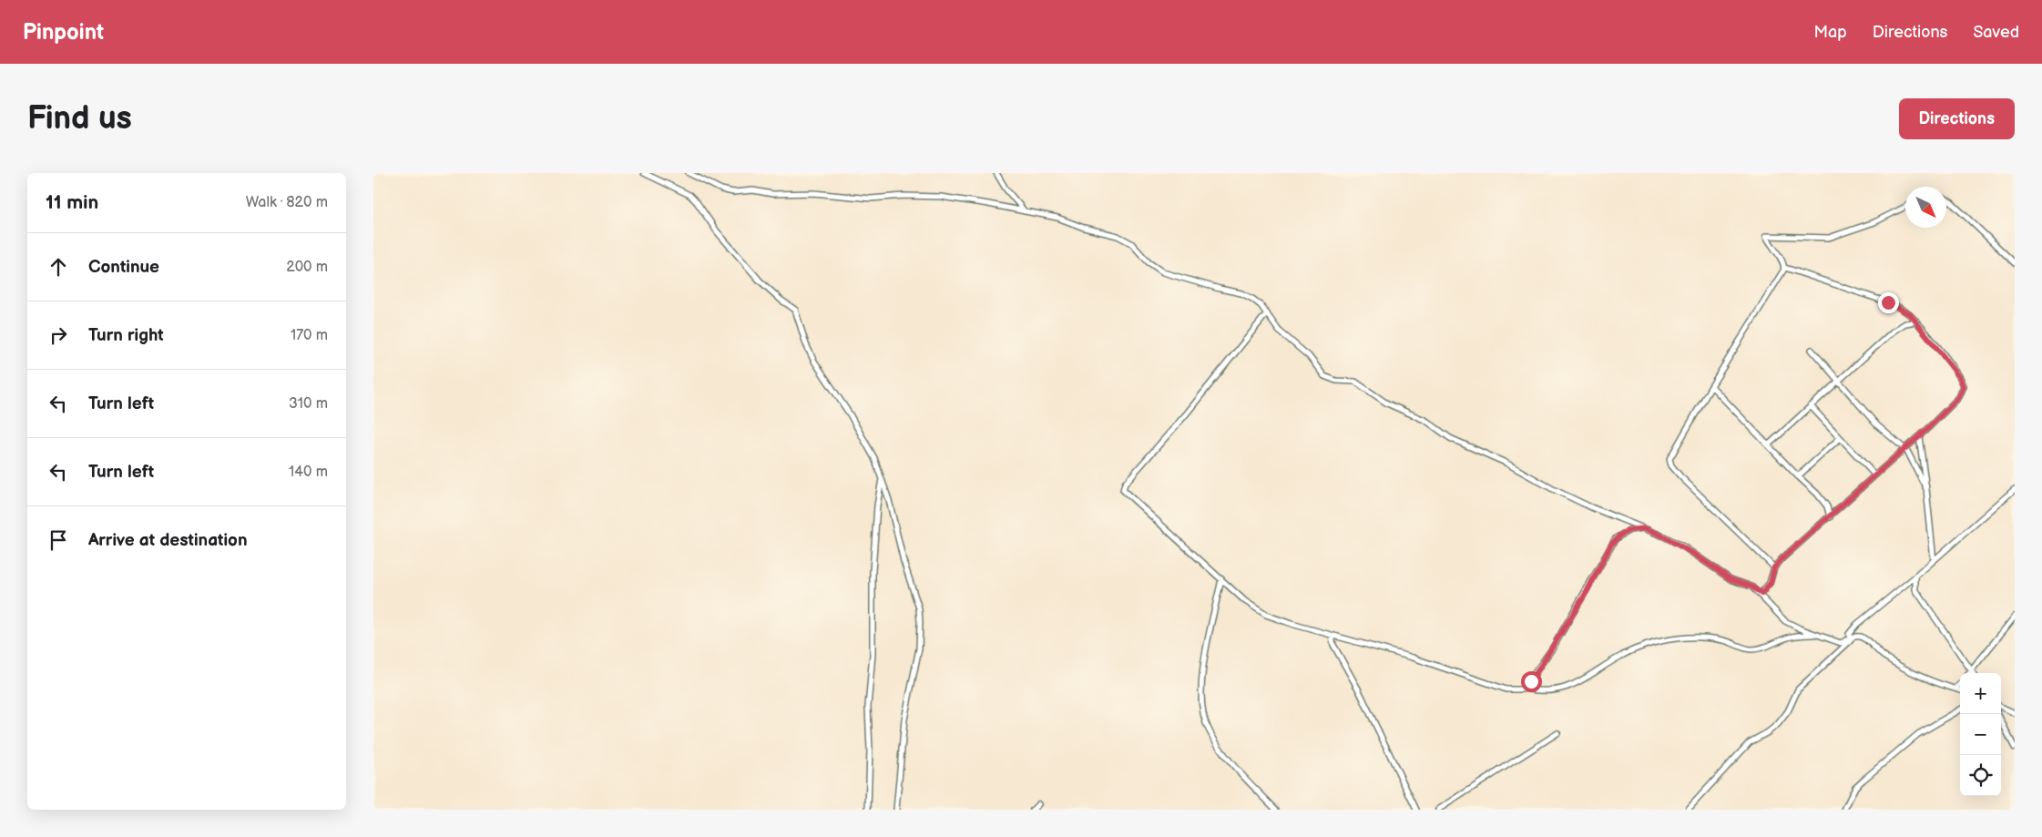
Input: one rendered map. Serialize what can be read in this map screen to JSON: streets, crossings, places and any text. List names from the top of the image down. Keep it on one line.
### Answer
{"north":"bottom right","page":{"header":"Pinpoint","nav":["Map","Directions","Saved"],"buttons":"Directions","title":"Find us","heading":["11 min","Walk · 820 m"],"list":[["Continue","200 m"],["Turn right","170 m"],["Turn left","310 m"],["Turn left","140 m"],"Arrive at destination"],"map_buttons":["+","−"]}}
